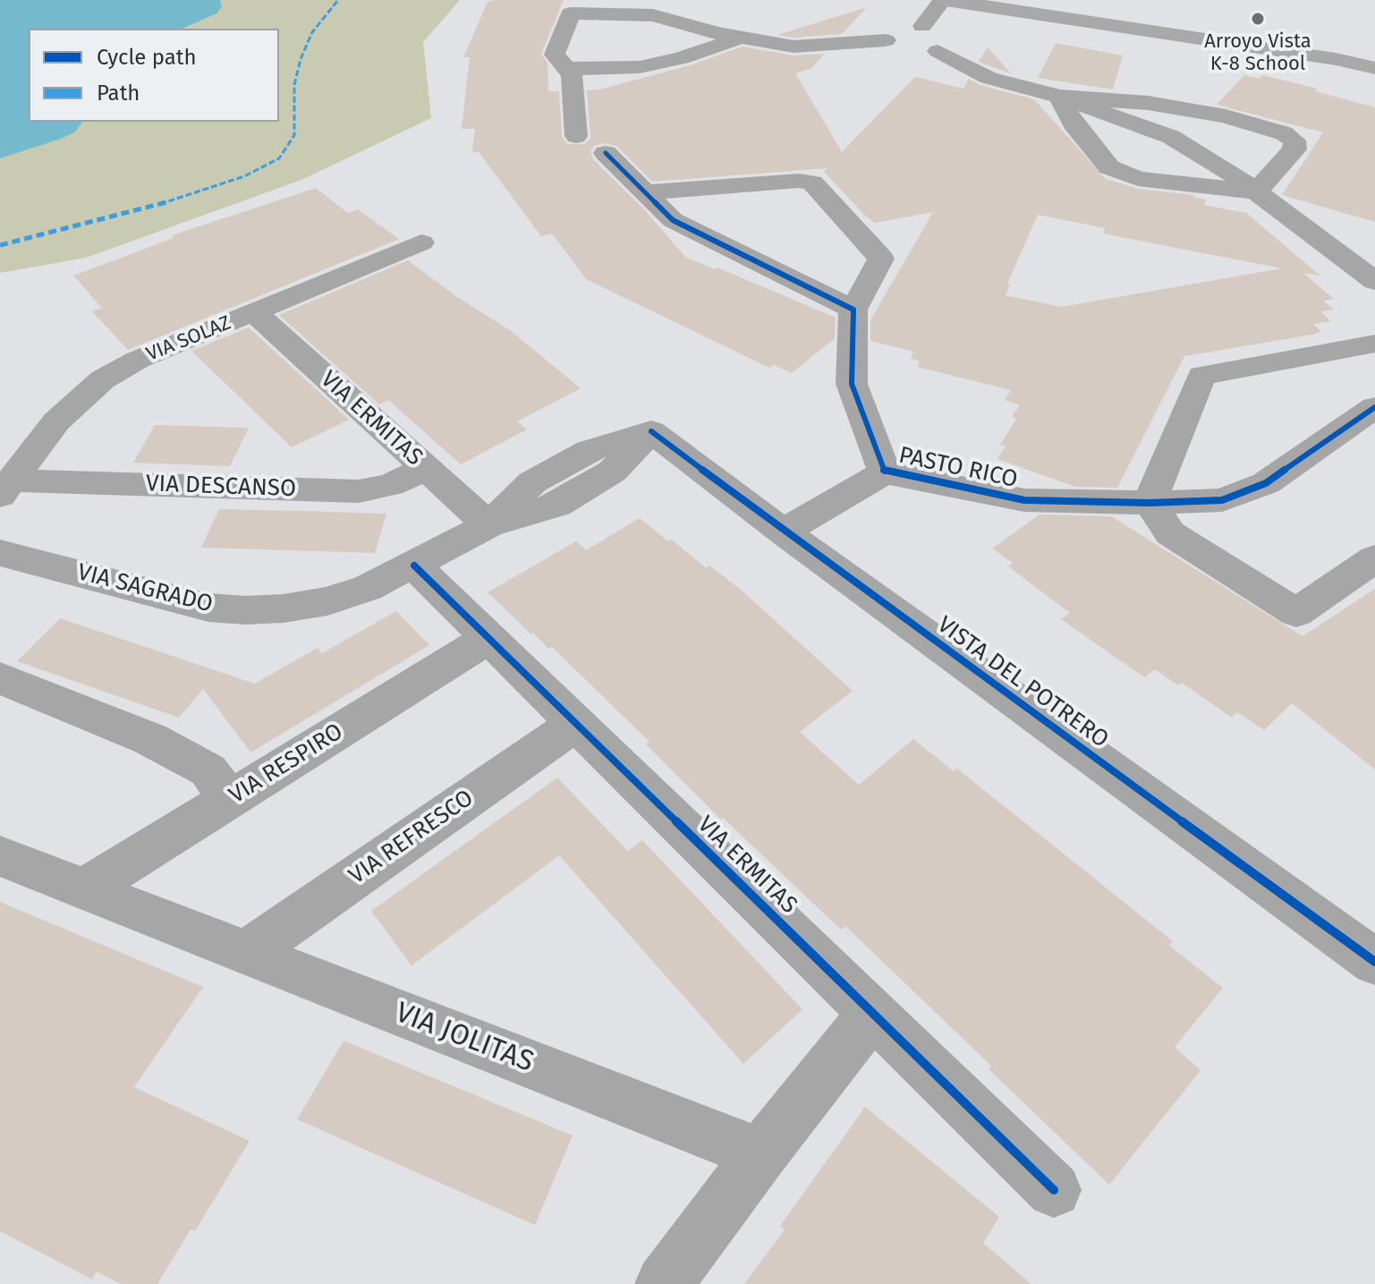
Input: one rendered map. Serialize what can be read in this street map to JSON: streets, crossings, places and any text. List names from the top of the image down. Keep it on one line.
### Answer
{"streets":{"street":["VIA SOLAZ","VIA ERMITAS","PASTO RICO","VIA DESCANSO","VIA SAGRADO","VISTA DEL POTRERO","VIA RESPIRO","VIA REFRESCO","VIA JOLITAS"]},"crossings":[["VIA SOLAZ","VIA ERMITAS"],["VIA SOLAZ","VIA DESCANSO"],["VIA ERMITAS","VIA DESCANSO"],["VIA ERMITAS","VIA SAGRADO"],["VIA ERMITAS","VIA RESPIRO"],["VIA ERMITAS","VIA REFRESCO"],["VIA SAGRADO","VISTA DEL POTRERO"],["VIA RESPIRO","VIA JOLITAS"],["VIA REFRESCO","VIA JOLITAS"]],"places":["Arroyo Vista K-8 School"],"legend":["Cycle path","Path"]}
